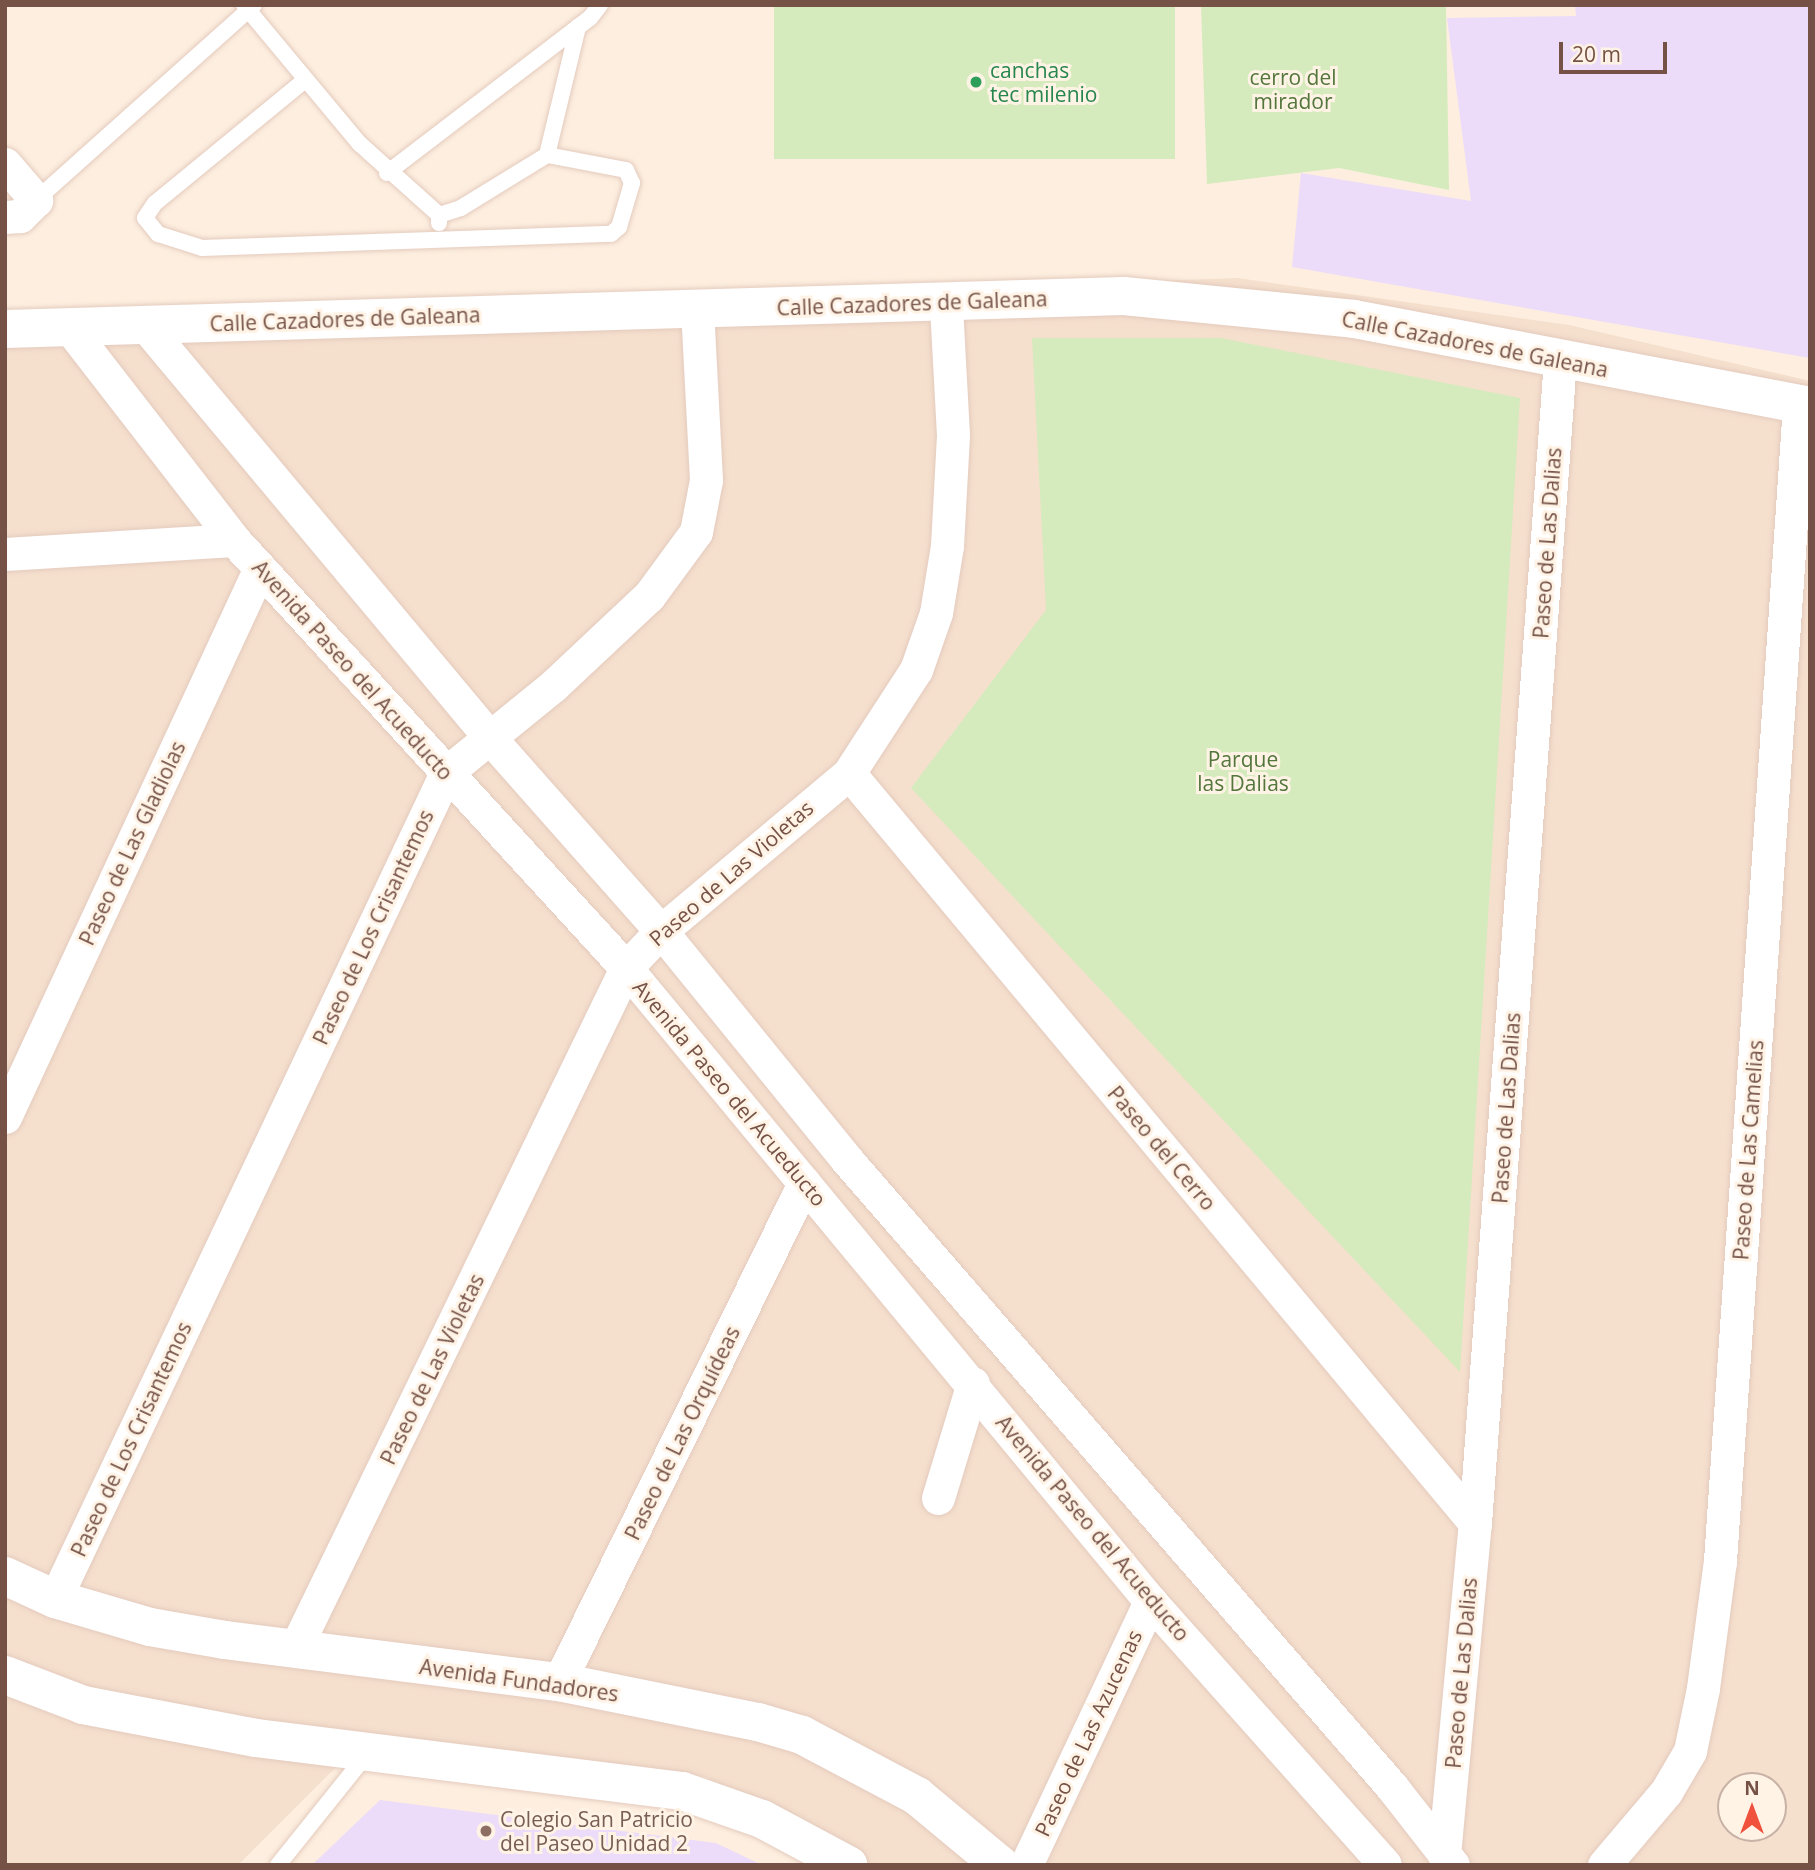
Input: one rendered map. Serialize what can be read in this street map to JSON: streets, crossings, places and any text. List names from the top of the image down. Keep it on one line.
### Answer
{"streets":{"main road":["Calle Cazadores de Galeana","Avenida Fundadores"],"street":["Paseo de Las Dalias","Avenida Paseo del Acueducto","Paseo de Las Gladiolas","Paseo de Las Violetas","Paseo de Los Crisantemos","Paseo del Cerro","Paseo de Las Camelias","Paseo de Las Orquídeas","Paseo de Las Azucenas"]},"crossings":[["Calle Cazadores de Galeana","Paseo de Las Dalias"],["Calle Cazadores de Galeana","Avenida Paseo del Acueducto"],["Calle Cazadores de Galeana","Paseo de Las Violetas"],["Calle Cazadores de Galeana","Paseo de Los Crisantemos"],["Calle Cazadores de Galeana","Paseo de Las Camelias"],["Paseo de Las Dalias","Paseo del Cerro"],["Avenida Paseo del Acueducto","Paseo de Las Gladiolas"],["Avenida Paseo del Acueducto","Paseo de Las Violetas"],["Avenida Paseo del Acueducto","Paseo de Los Crisantemos"],["Avenida Paseo del Acueducto","Paseo de Las Orquídeas"],["Avenida Paseo del Acueducto","Paseo de Las Azucenas"],["Paseo de Las Violetas","Paseo del Cerro"],["Paseo de Las Violetas","Avenida Fundadores"],["Paseo de Los Crisantemos","Avenida Fundadores"],["Paseo de Las Orquídeas","Avenida Fundadores"]],"parks":["cerro del mirador","Parque las Dalias"],"places":["canchas tec milenio","Colegio San Patricio del Paseo Unidad 2"],"scale_bar":"20 m","north":"top"}
